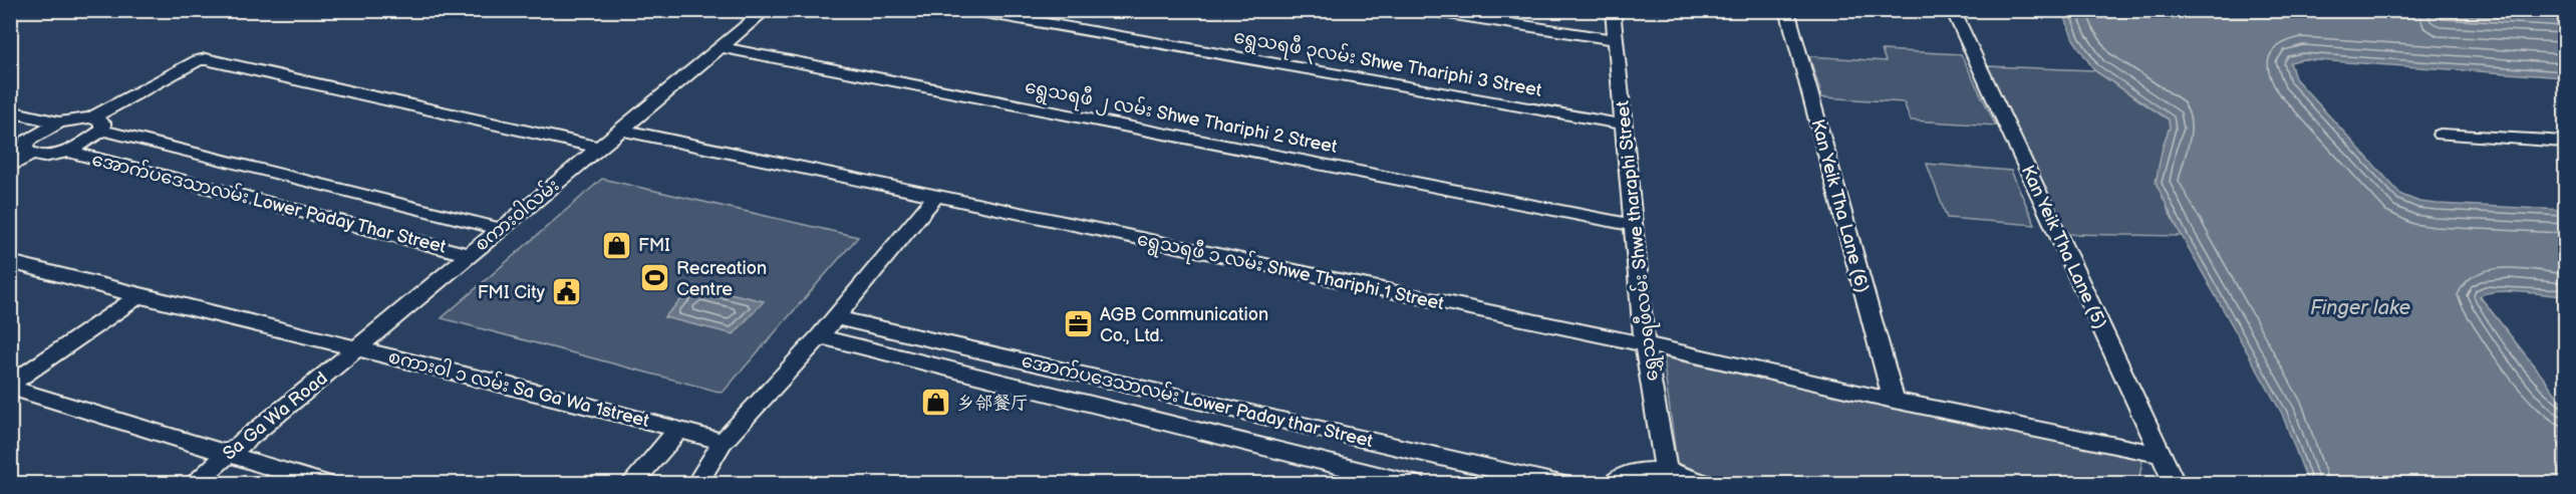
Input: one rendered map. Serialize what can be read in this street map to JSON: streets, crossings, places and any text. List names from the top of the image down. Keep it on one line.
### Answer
{"streets":{"street":["ရွေသရဖီ ၃လမ်း Shwe Thariphi 3 Street","ရွေသရဖီ ၂ လမ်း Shwe Thariphi 2 Street","အောက်ပဒေသာလမ်း Lower Paday Thar Street","Kan Yeik Tha Lane (6)","စကား၀ါလမ်း","ရွှေသရဖီလမ်း Shwe tharaphi Street","Kan Yeik Tha Lane (5)","ရွေသရဖီ ၁ လမ်း Shwe Thariphi 1 Street","စကားဝါ ၁ လမ်း Sa Ga Wa 1street","အောက်ပဒေသာလမ်း Lower Paday thar Street","Sa Ga Wa Road"]},"crossings":[["ရွေသရဖီ ၃လမ်း Shwe Thariphi 3 Street","ရွှေသရဖီလမ်း Shwe tharaphi Street"],["ရွေသရဖီ ၂ လမ်း Shwe Thariphi 2 Street","စကား၀ါလမ်း"],["ရွေသရဖီ ၂ လမ်း Shwe Thariphi 2 Street","ရွှေသရဖီလမ်း Shwe tharaphi Street"],["အောက်ပဒေသာလမ်း Lower Paday Thar Street","စကား၀ါလမ်း"],["Kan Yeik Tha Lane (6)","ရွေသရဖီ ၁ လမ်း Shwe Thariphi 1 Street"],["စကား၀ါလမ်း","ရွေသရဖီ ၁ လမ်း Shwe Thariphi 1 Street"],["စကား၀ါလမ်း","စကားဝါ ၁ လမ်း Sa Ga Wa 1street"],["စကား၀ါလမ်း","Sa Ga Wa Road"],["ရွှေသရဖီလမ်း Shwe tharaphi Street","ရွေသရဖီ ၁ လမ်း Shwe Thariphi 1 Street"],["Kan Yeik Tha Lane (5)","ရွေသရဖီ ၁ လမ်း Shwe Thariphi 1 Street"],["စကားဝါ ၁ လမ်း Sa Ga Wa 1street","Sa Ga Wa Road"]],"water":["Finger lake"],"places":{"shop":["FMI","乡邻餐厅"],"sports":["Recreation Centre"],"public building":["FMI City"],"office":["AGB Communication Co., Ltd."]}}
